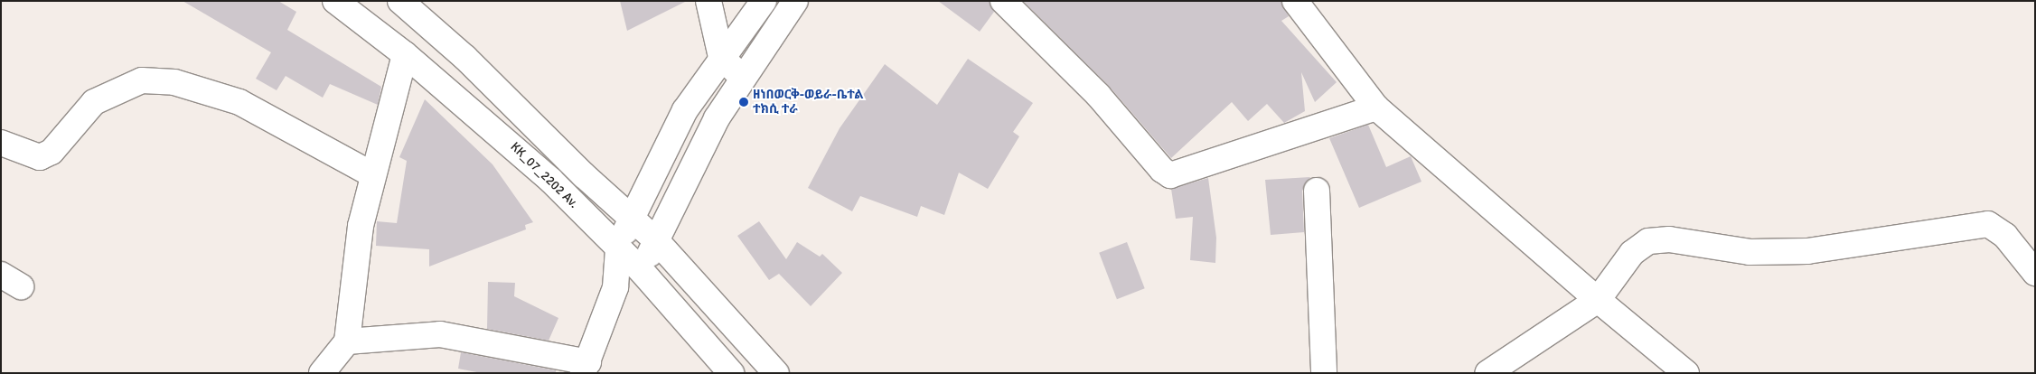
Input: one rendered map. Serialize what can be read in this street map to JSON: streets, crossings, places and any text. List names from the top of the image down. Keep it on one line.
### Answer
{"streets":{"street":["KK_07_2202 Av."]},"places":["ዘነበወርቅ-ወይራ-ቤተል ተክሲ ተራ"]}
